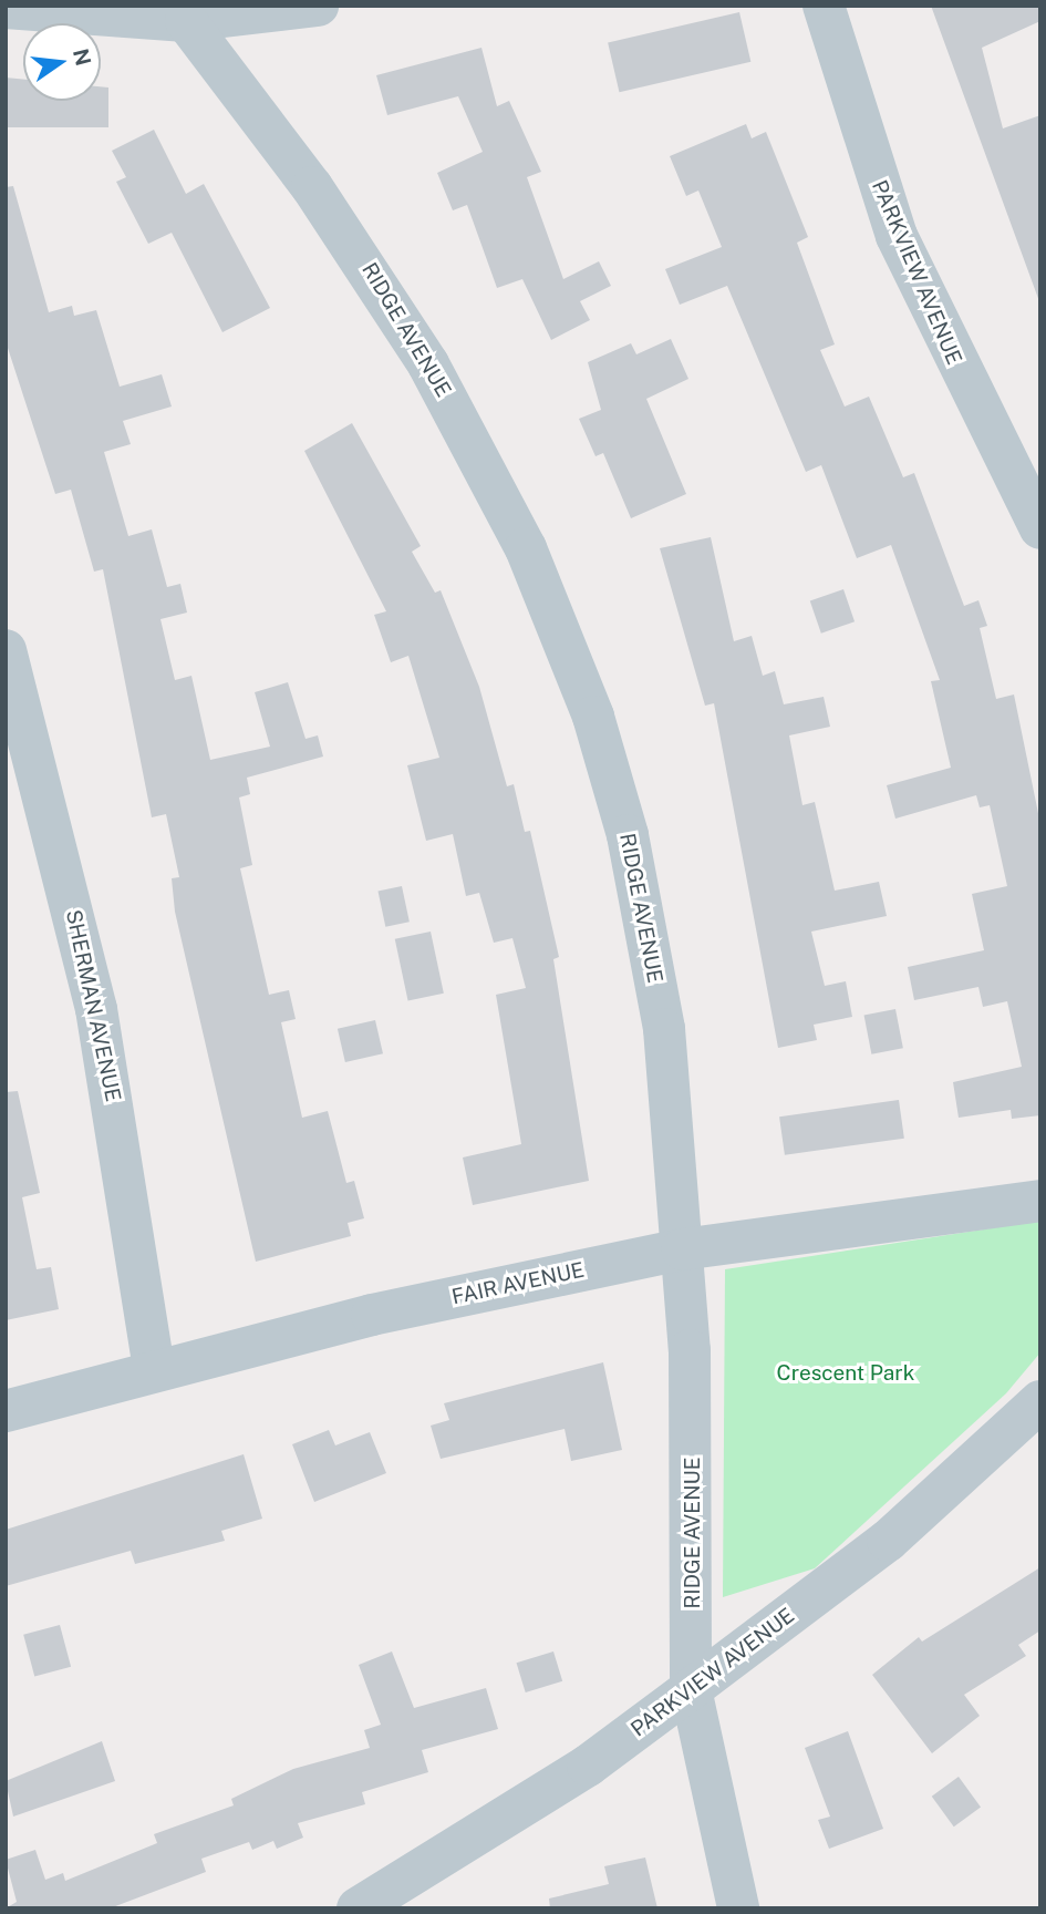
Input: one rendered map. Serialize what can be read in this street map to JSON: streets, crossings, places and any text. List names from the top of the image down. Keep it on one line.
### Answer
{"streets":{"street":["PARKVIEW AVENUE","RIDGE AVENUE","SHERMAN AVENUE","FAIR AVENUE"]},"crossings":[["PARKVIEW AVENUE","RIDGE AVENUE"],["RIDGE AVENUE","FAIR AVENUE"],["SHERMAN AVENUE","FAIR AVENUE"]],"parks":["Crescent Park"],"north":"right"}
